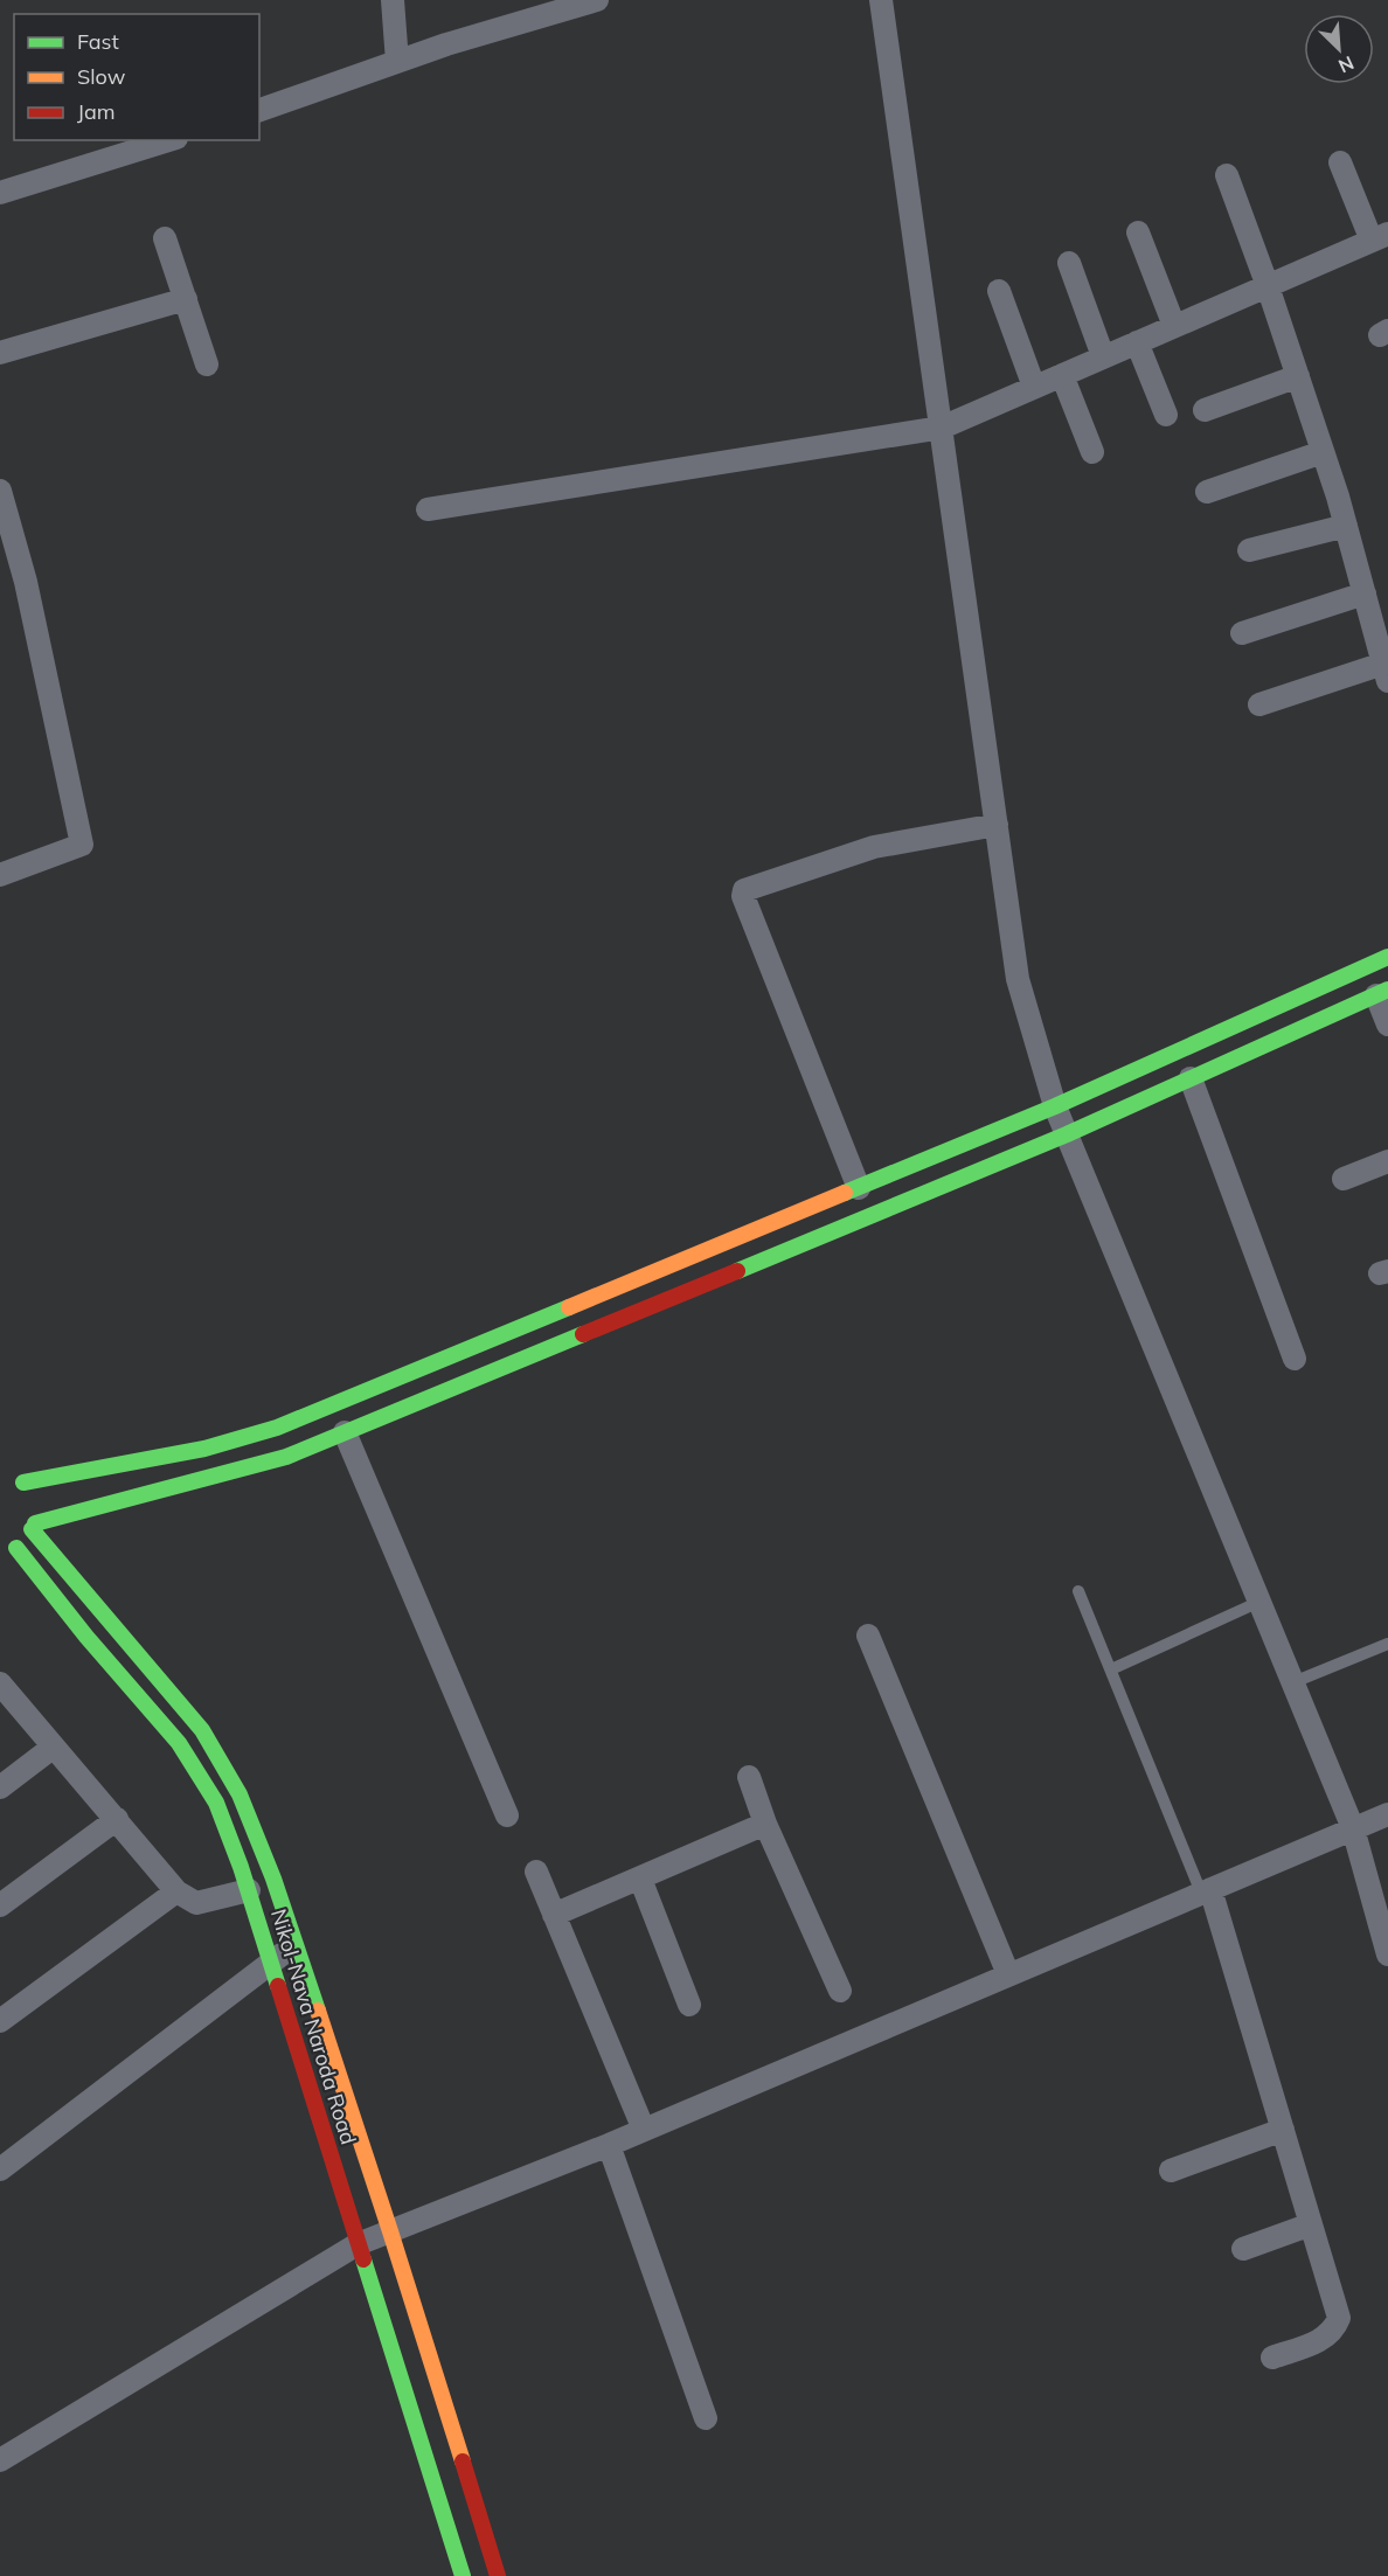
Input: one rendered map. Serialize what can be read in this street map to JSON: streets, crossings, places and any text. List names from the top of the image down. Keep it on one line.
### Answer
{"streets":{"street":["Nikol-Nava Naroda Road"]},"legend":["Fast","Slow","Jam"],"north":"bottom right"}
